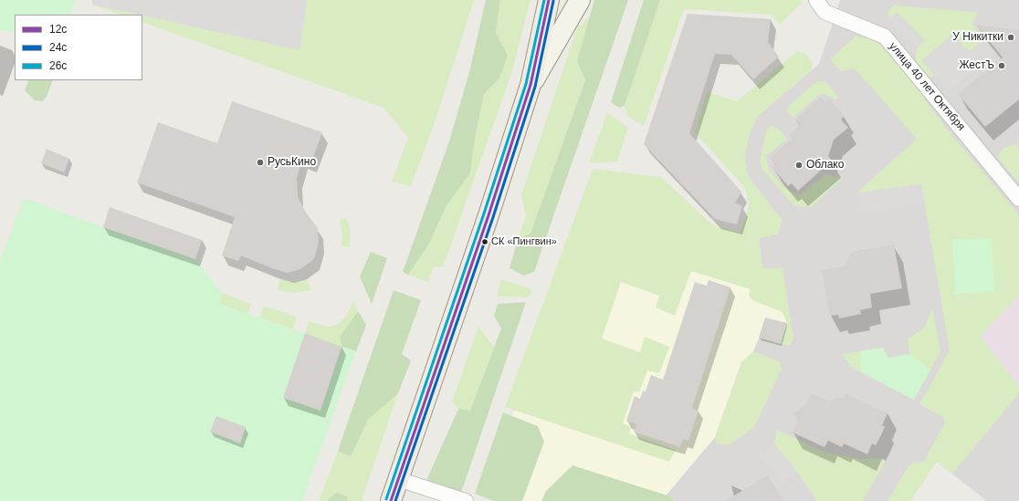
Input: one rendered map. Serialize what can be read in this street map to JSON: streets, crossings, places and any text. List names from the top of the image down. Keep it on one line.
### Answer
{"streets":{"street":["улица 40 лет Октября"]},"places":["У Никитки","ЖестЪ","РусьКино","Облако","СК «Пингвин»"],"lines":["transit line 12с","transit line 26c","transit line 24с"],"legend":["12с","24с","26c"]}
